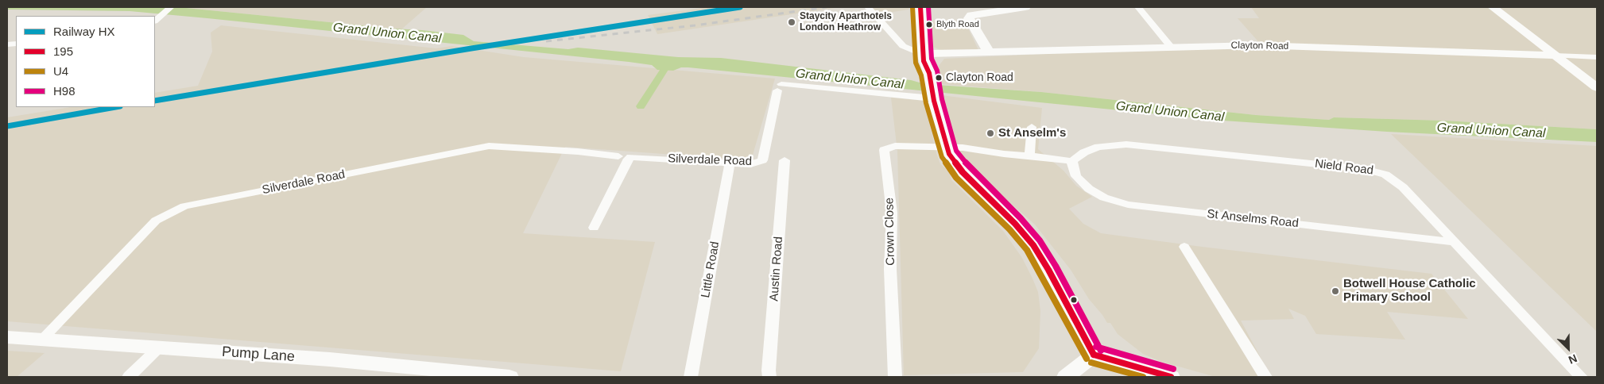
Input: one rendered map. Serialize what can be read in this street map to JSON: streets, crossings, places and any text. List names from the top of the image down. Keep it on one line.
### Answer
{"streets":{"street":["Clayton Road","Silverdale Road","Nield Road","St Anselms Road","Crown Close","Austin Road","Little Road","Pump Lane"]},"crossings":[["Silverdale Road","Little Road"],["Silverdale Road","Pump Lane"],["Nield Road","St Anselms Road"]],"water":["Grand Union Canal"],"places":["Staycity Aparthotels London Heathrow","Blyth Road","Clayton Road","St Anselm's","Botwell House Catholic Primary School"],"lines":["rail line HX","transit line 195","transit line U4","transit line H98"],"legend":["Railway HX","195","U4","H98"],"north":"bottom right"}
